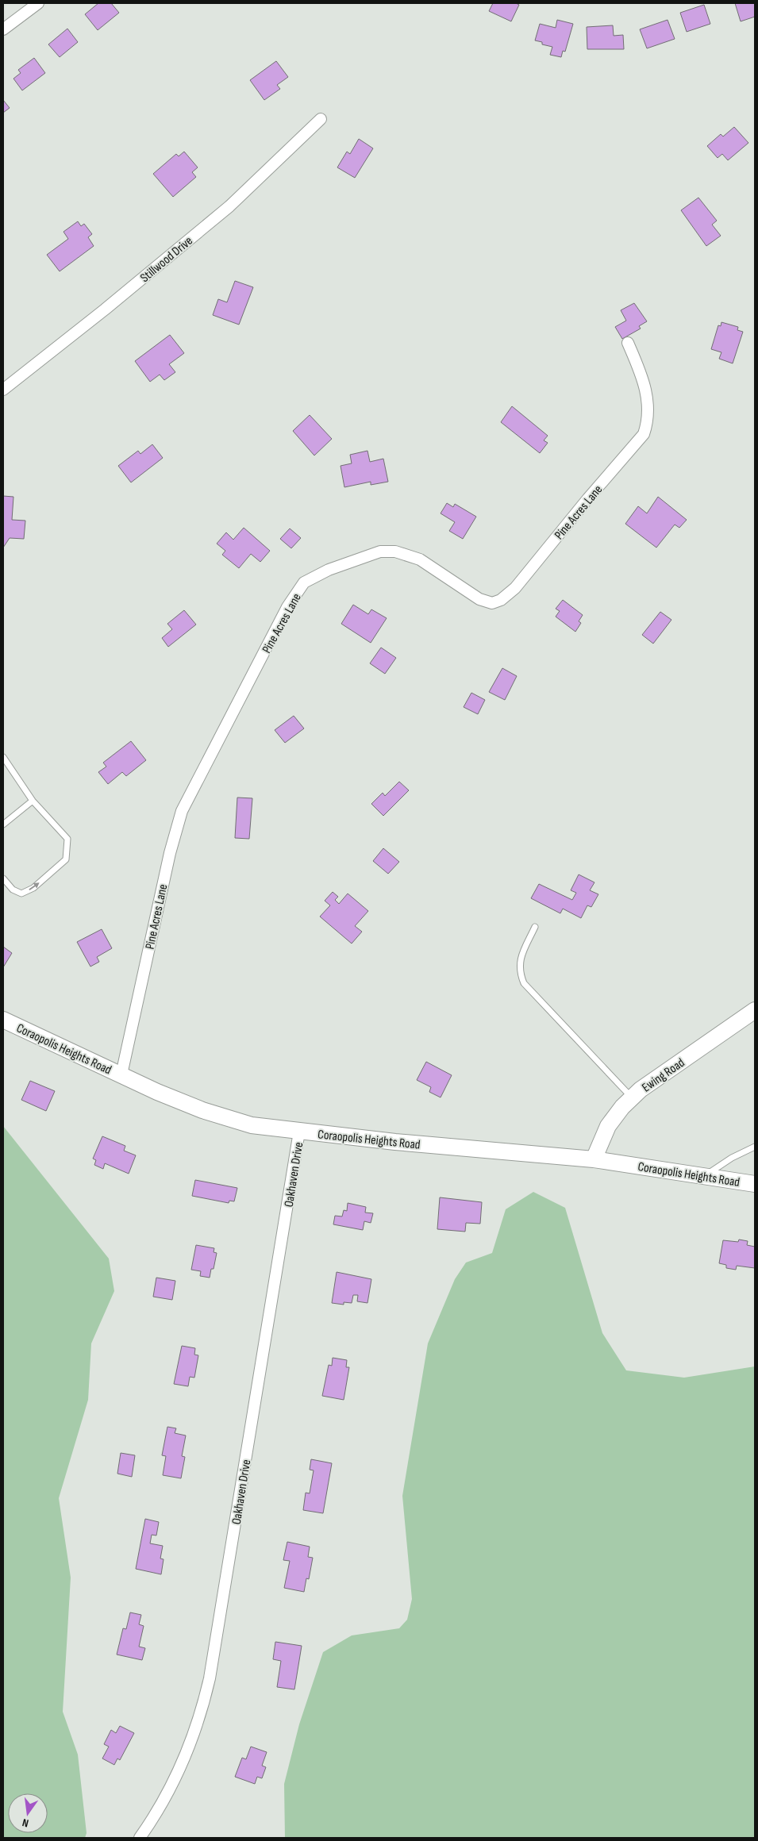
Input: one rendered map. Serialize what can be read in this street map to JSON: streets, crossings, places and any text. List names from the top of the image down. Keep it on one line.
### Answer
{"streets":{"street":["Stillwood Drive","Pine Acres Lane","Coraopolis Heights Road","Ewing Road","Oakhaven Drive"]},"crossings":[["Pine Acres Lane","Coraopolis Heights Road"],["Coraopolis Heights Road","Ewing Road"],["Coraopolis Heights Road","Oakhaven Drive"]],"north":"bottom"}
